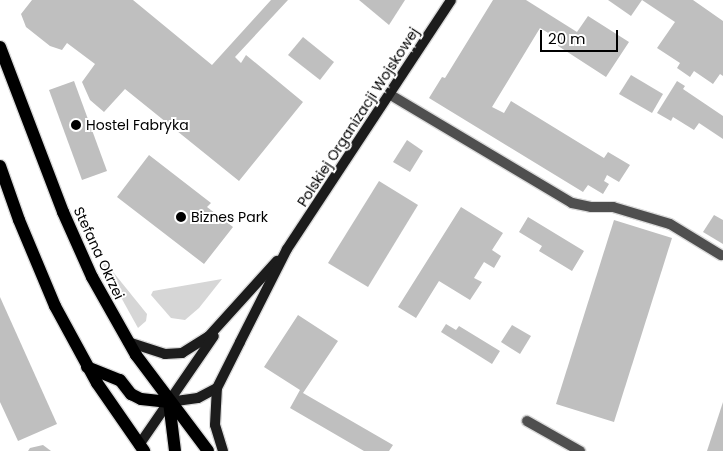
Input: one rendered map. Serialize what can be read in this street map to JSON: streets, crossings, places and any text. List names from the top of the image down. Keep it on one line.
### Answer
{"streets":{"main road":["Stefana Okrzei"],"street":["Polskiej Organizacji Wojskowej"]},"crossings":[["Polskiej Organizacji Wojskowej","Stefana Okrzei"]],"places":["Hostel Fabryka","Biznes Park"],"scale_bar":"20 m"}
